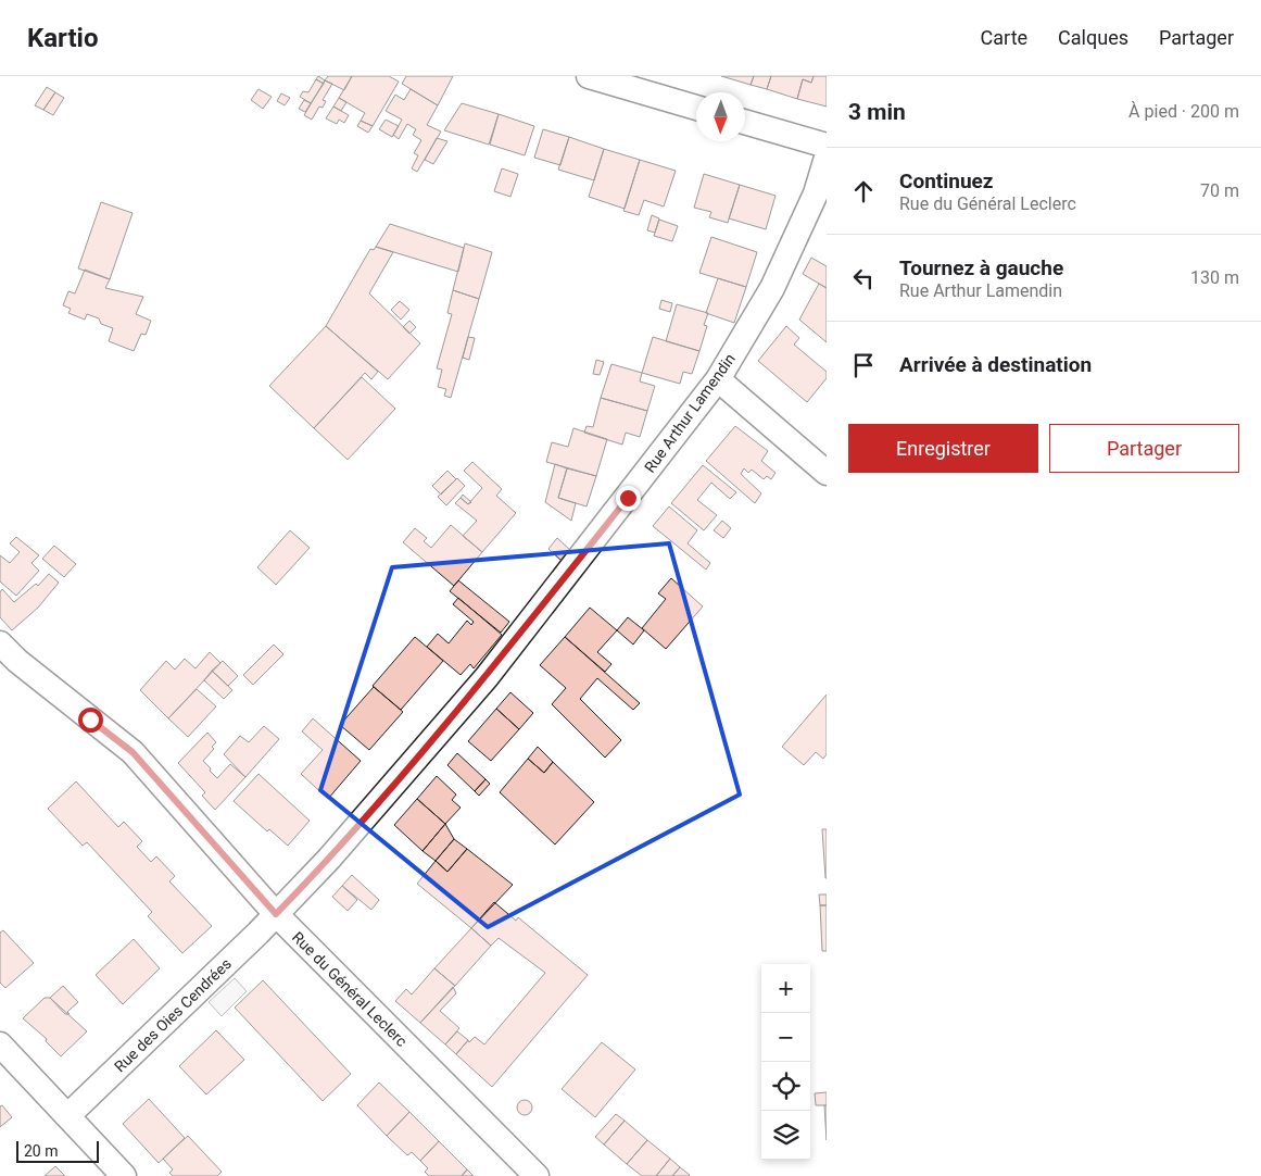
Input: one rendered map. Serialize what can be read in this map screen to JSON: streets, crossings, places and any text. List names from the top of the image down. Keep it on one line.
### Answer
{"streets":{"street":["Rue Arthur Lamendin","Rue du Général Leclerc","Rue des Oies Cendrées"]},"crossings":[["Rue Arthur Lamendin","Rue du Général Leclerc"],["Rue Arthur Lamendin","Rue des Oies Cendrées"],["Rue du Général Leclerc","Rue des Oies Cendrées"]],"scale_bar":"20 m","north":"bottom","page":{"header":"Kartio","nav":["Carte","Calques","Partager"],"heading":["3 min","À pied · 200 m"],"list":[["Continuez","Rue du Général Leclerc","70 m"],["Tournez à gauche","Rue Arthur Lamendin","130 m"],"Arrivée à destination"],"buttons":["Enregistrer","Partager"],"map_buttons":["+","−"],"scale":"20 m"}}
